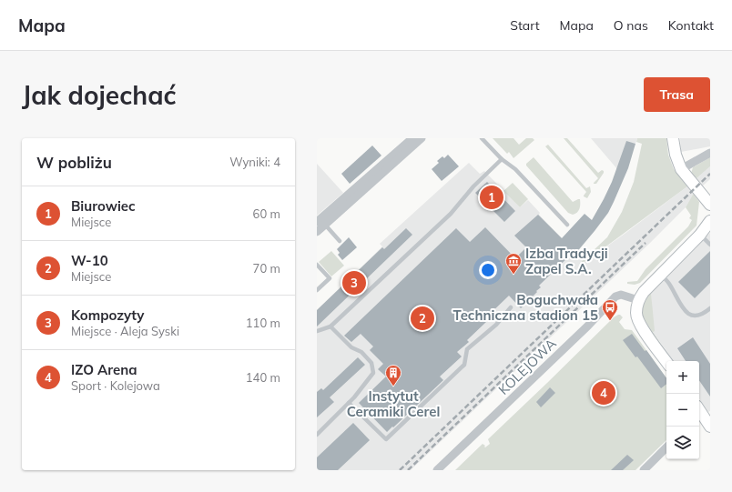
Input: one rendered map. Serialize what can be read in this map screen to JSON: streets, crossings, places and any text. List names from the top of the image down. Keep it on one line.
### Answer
{"streets":{"street":["KOLEJOWA"]},"places":{"museum":["Izba Tradycji Zapel S.A."],"bus stop":["Boguchwała Techniczna stadion 15"],"building":["Instytut Ceramiki Cerel"]},"page":{"header":"Mapa","nav":["Start","Mapa","O nas","Kontakt"],"buttons":"Trasa","title":"Jak dojechać","heading":["W pobliżu","Wyniki: 4"],"pins":["1","3","2","4"],"list":[{"mark":"1","name":"Biurowiec","note":"Miejsce","value":"60 m"},{"mark":"2","name":"W-10","note":"Miejsce","value":"70 m"},{"mark":"3","name":"Kompozyty","note":"Miejsce · Aleja Syski","value":"110 m"},{"mark":"4","name":"IZO Arena","note":"Sport · Kolejowa","value":"140 m"}],"map_buttons":["+","−"]}}
